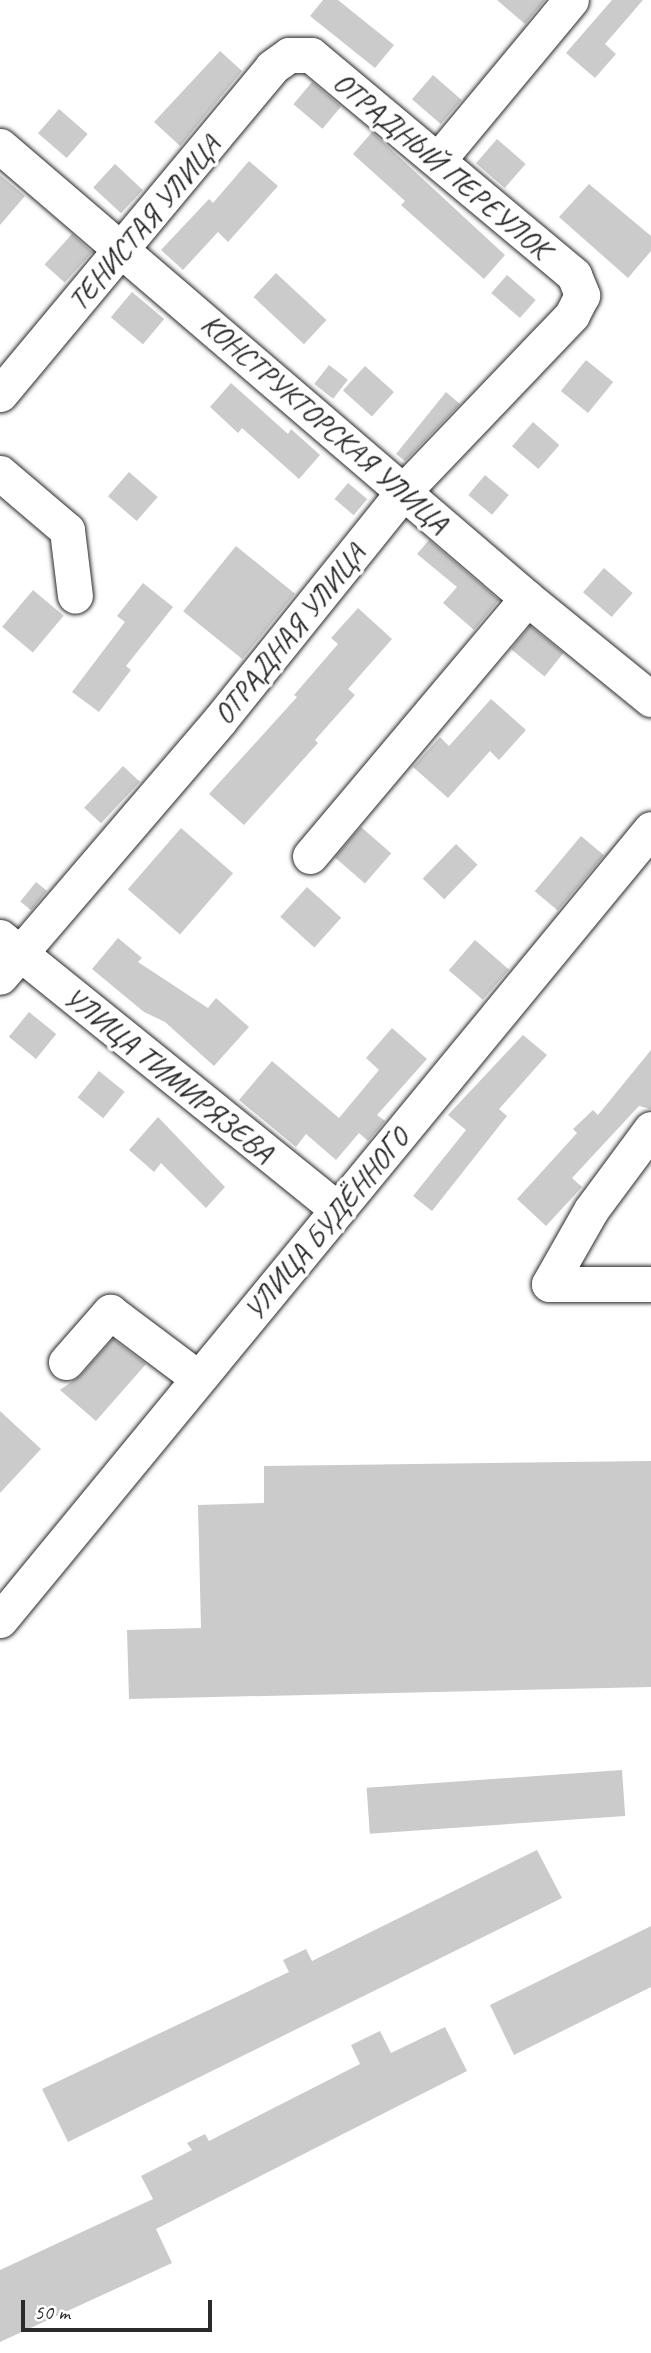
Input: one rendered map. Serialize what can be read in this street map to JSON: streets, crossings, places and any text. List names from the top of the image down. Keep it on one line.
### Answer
{"streets":{"street":["ОТРАДНЫЙ ПЕРЕУЛОК","ТЕНИСТАЯ УЛИЦА","КОНСТРУКТОРСКАЯ УЛИЦА","ОТРАДНАЯ УЛИЦА","УЛИЦА ТИМИРЯЗЕВА","УЛИЦА БУДЁННОГО"]},"crossings":[["ОТРАДНЫЙ ПЕРЕУЛОК","ТЕНИСТАЯ УЛИЦА"],["ОТРАДНЫЙ ПЕРЕУЛОК","ОТРАДНАЯ УЛИЦА"],["ТЕНИСТАЯ УЛИЦА","КОНСТРУКТОРСКАЯ УЛИЦА"],["КОНСТРУКТОРСКАЯ УЛИЦА","ОТРАДНАЯ УЛИЦА"],["ОТРАДНАЯ УЛИЦА","УЛИЦА ТИМИРЯЗЕВА"],["УЛИЦА ТИМИРЯЗЕВА","УЛИЦА БУДЁННОГО"]],"scale_bar":"50 m"}
